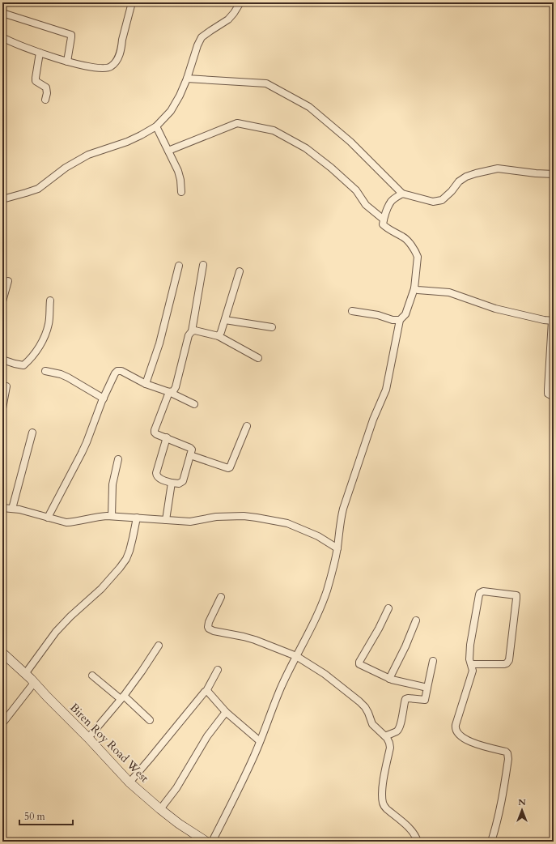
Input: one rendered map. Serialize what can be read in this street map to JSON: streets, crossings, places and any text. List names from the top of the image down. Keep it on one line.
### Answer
{"streets":{"main road":["Biren Roy Road West"]},"scale_bar":"50 m","north":"top"}
